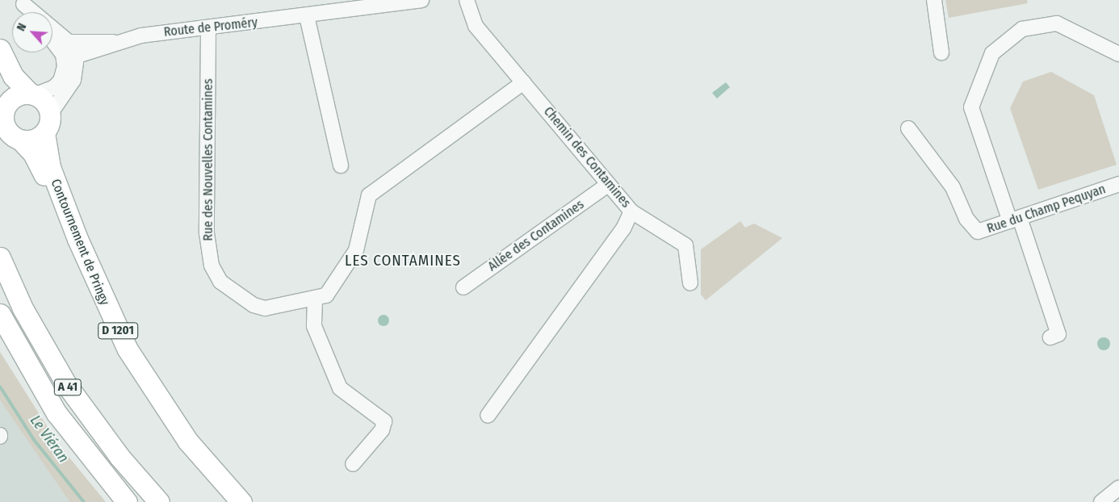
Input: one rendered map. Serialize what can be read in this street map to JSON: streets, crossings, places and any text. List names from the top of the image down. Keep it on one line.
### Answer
{"streets":{"highway":["Contournement de Pringy","D 1201","A 41"],"street":["Route de Proméry","Chemin des Contamines","Rue des Nouvelles Contamines","Rue du Champ Pequyan","Allée des Contamines"]},"crossings":[["Route de Proméry","Rue des Nouvelles Contamines"],["Chemin des Contamines","Rue des Nouvelles Contamines"],["Chemin des Contamines","Allée des Contamines"]],"districts":["LES CONTAMINES"],"water":["Le Viéran"],"north":"top left"}
